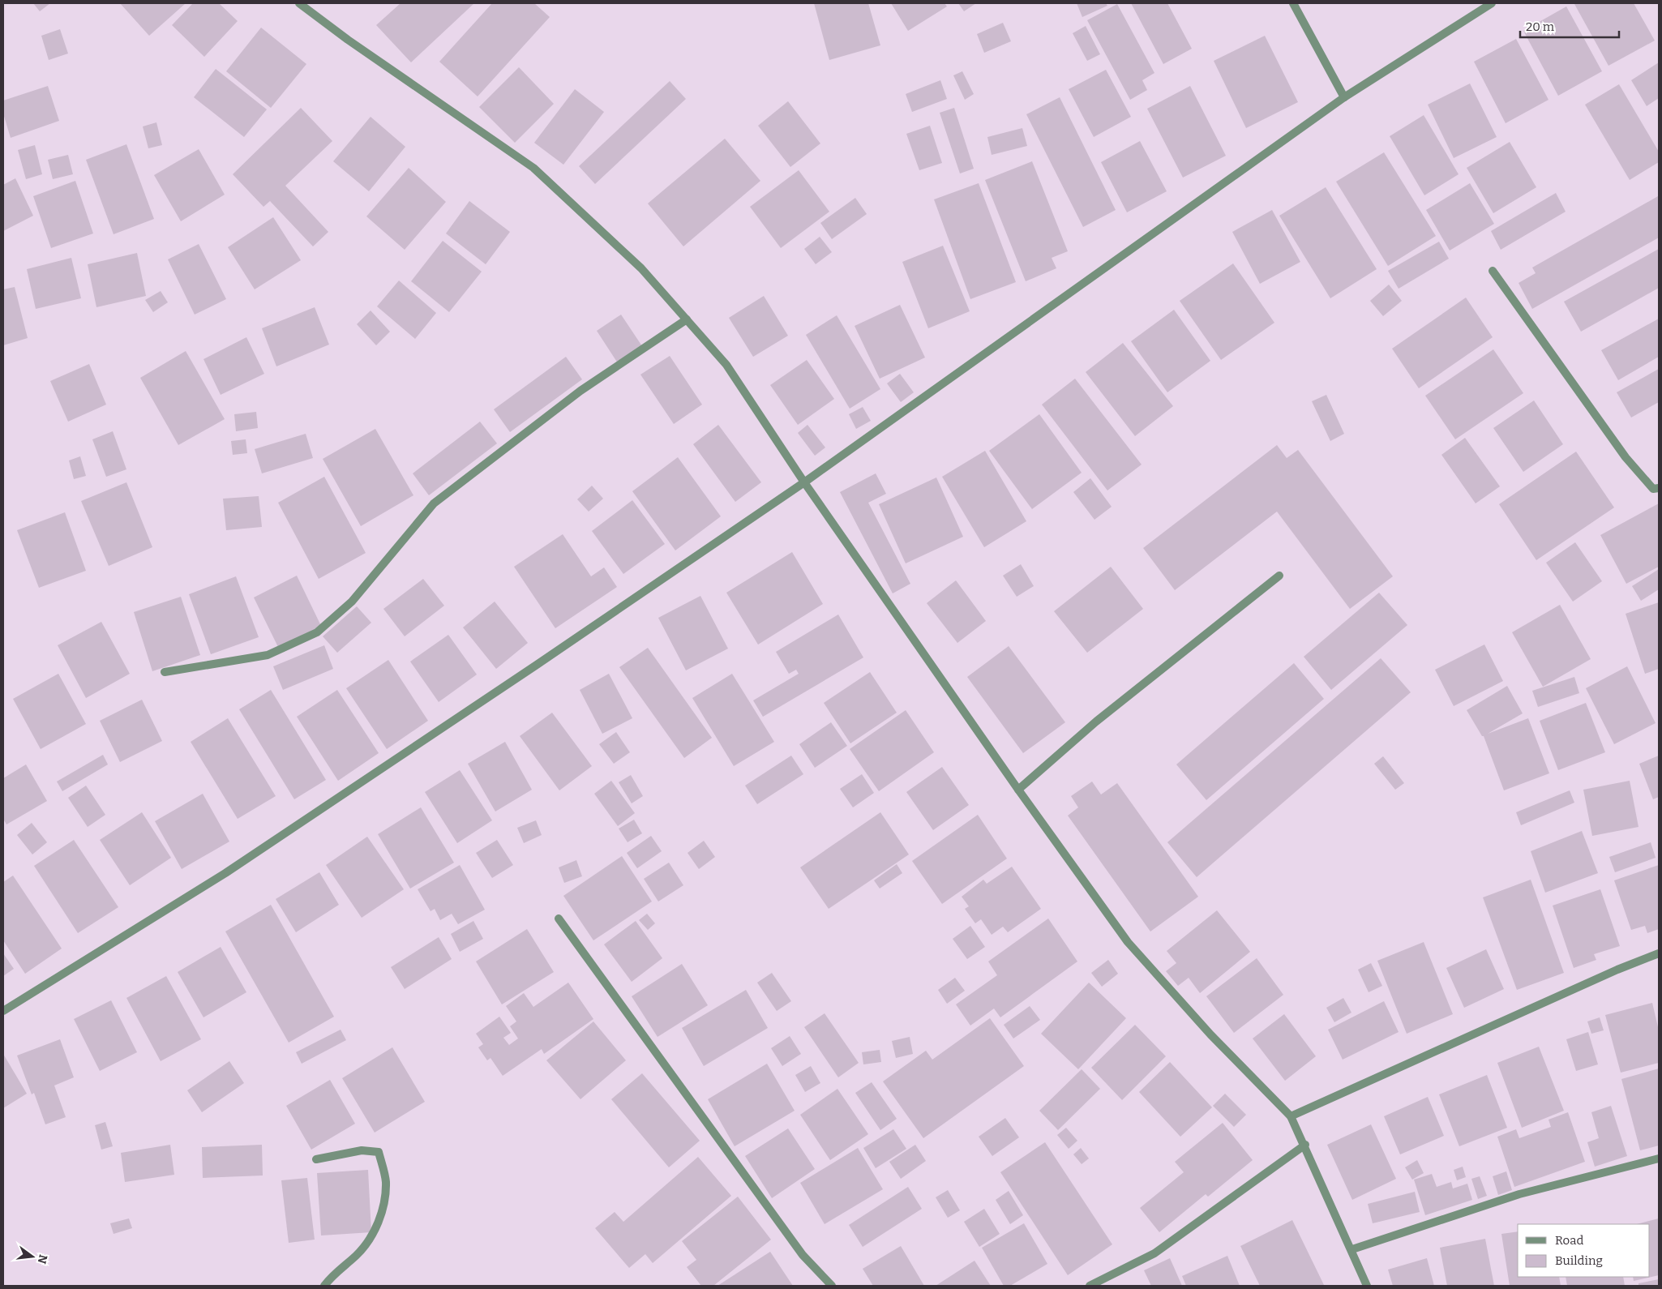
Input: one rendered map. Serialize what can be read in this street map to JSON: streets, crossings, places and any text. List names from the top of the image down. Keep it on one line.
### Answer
{"legend":["Road","Building"],"scale_bar":"20 m","north":"right"}
